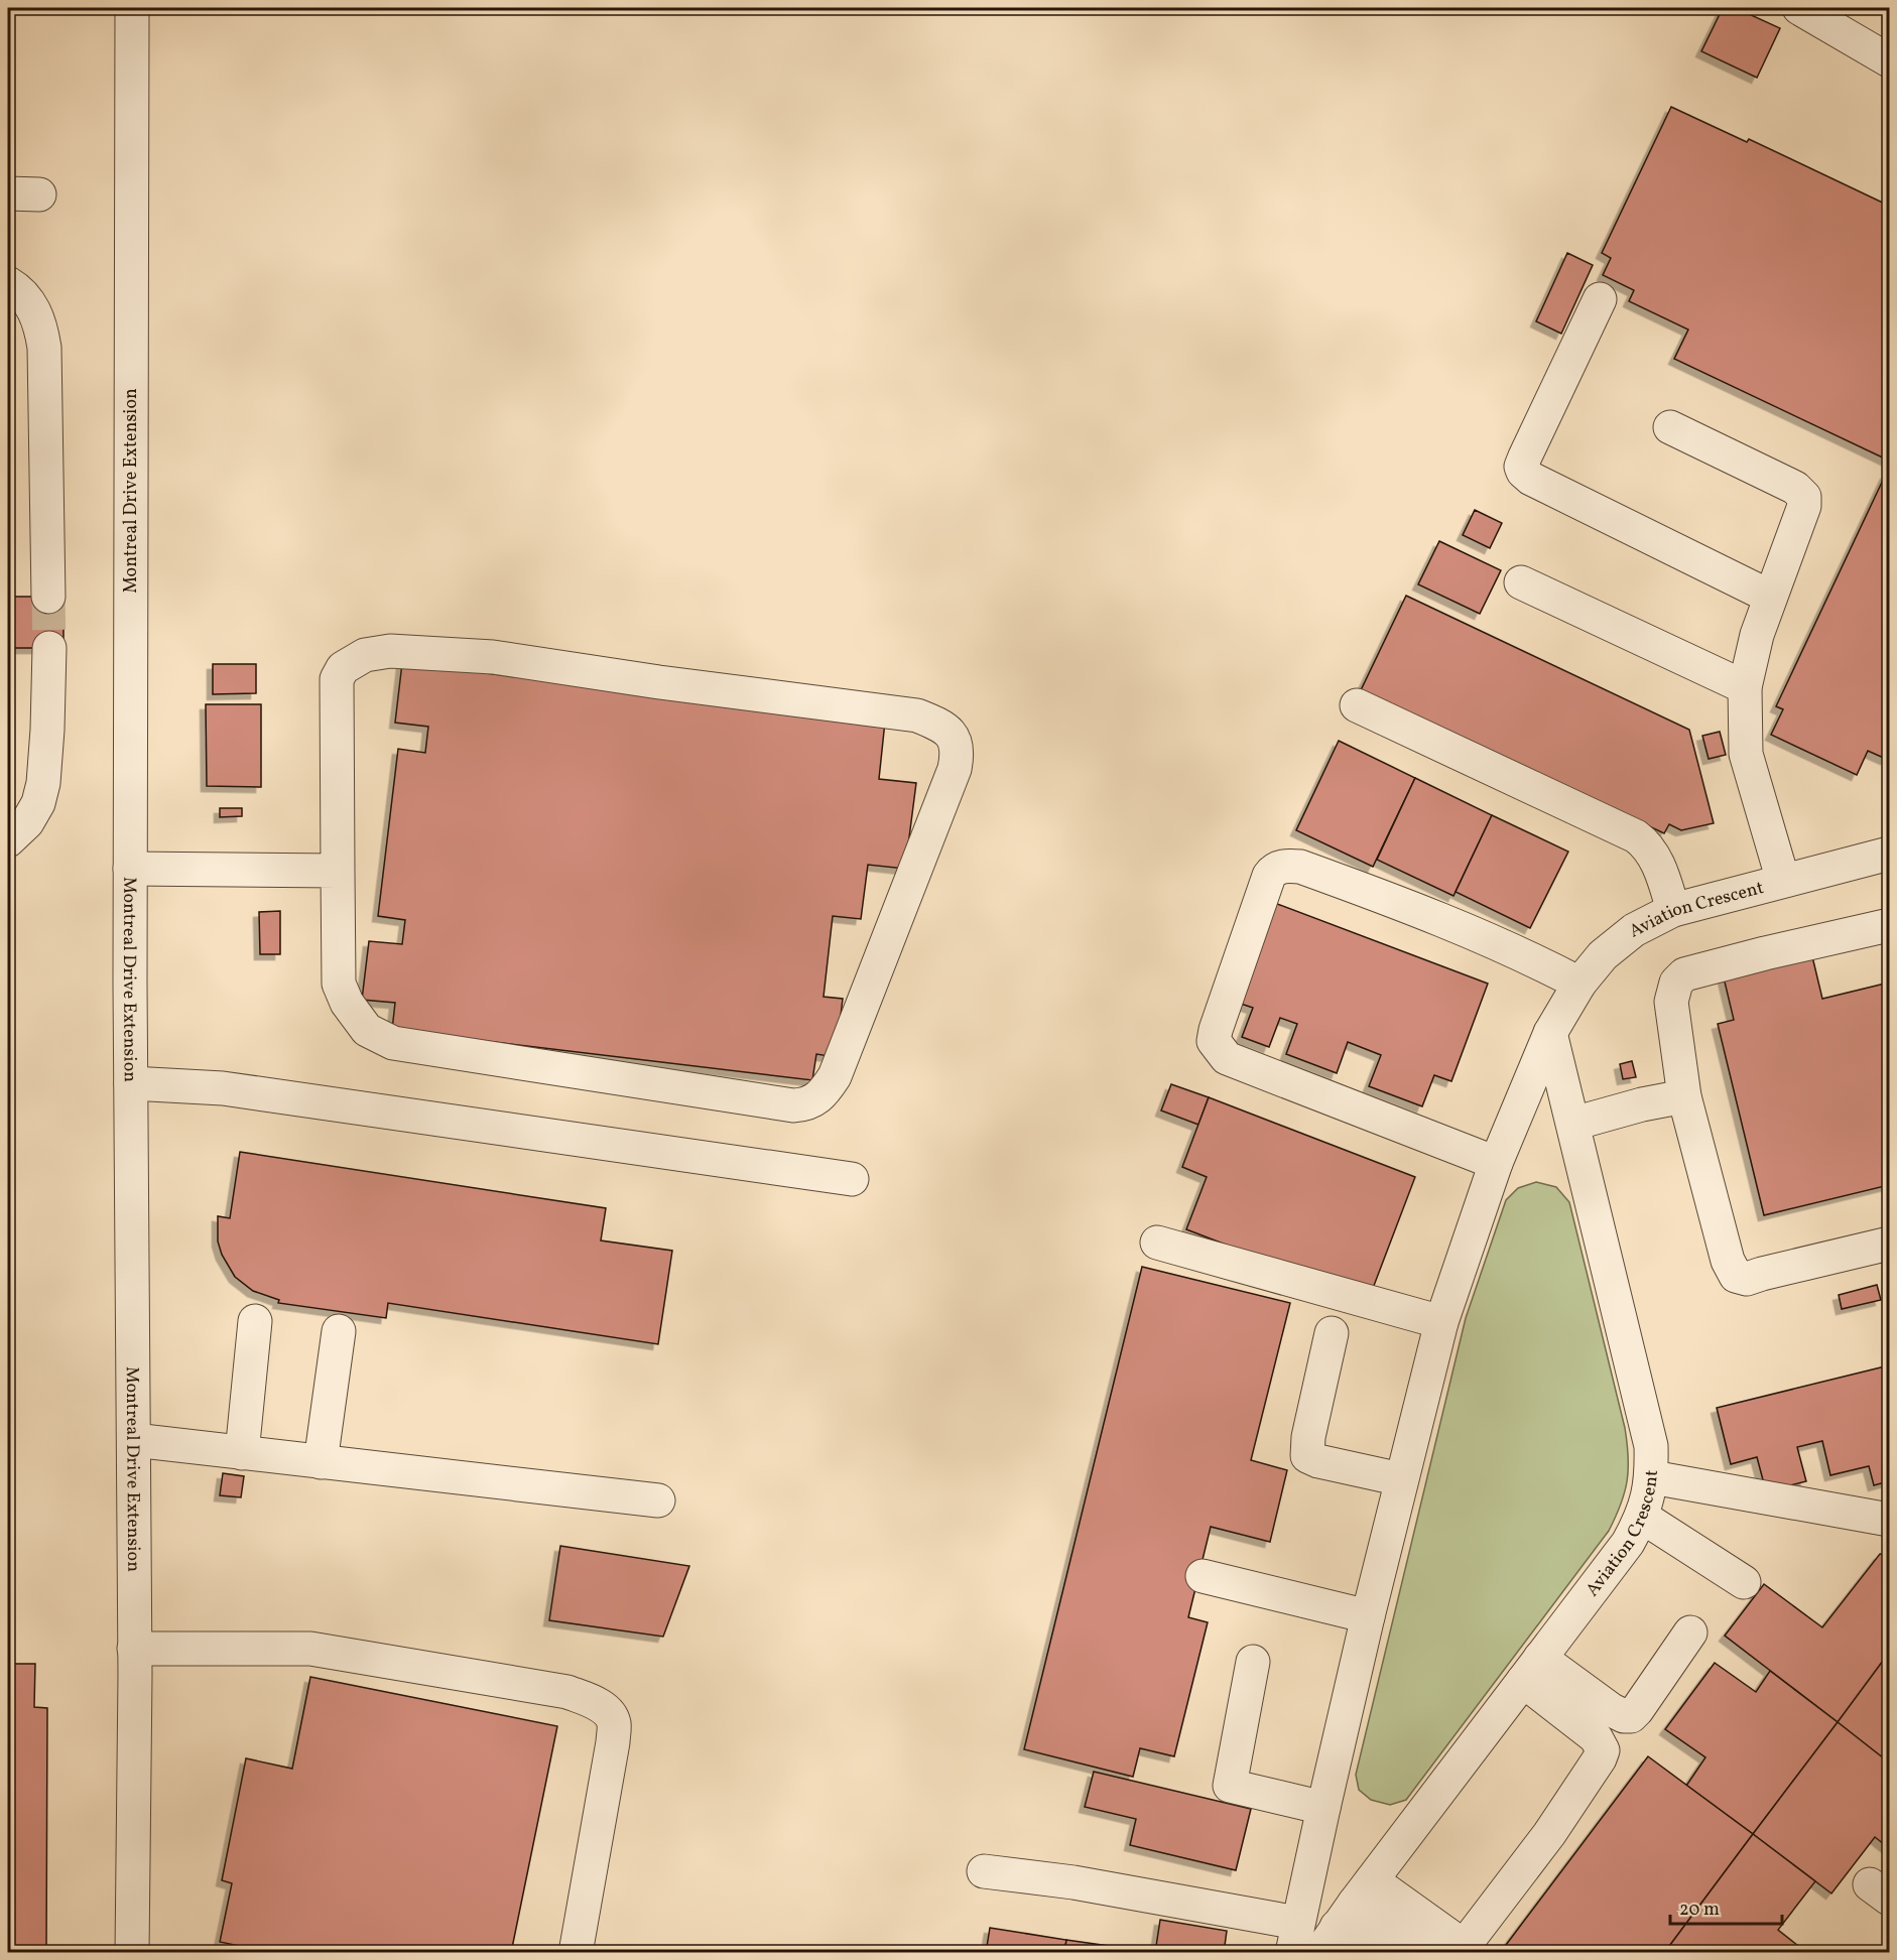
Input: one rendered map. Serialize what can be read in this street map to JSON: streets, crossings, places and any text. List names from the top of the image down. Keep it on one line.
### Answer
{"streets":{"street":["Montreal Drive Extension","Aviation Crescent"]},"scale_bar":"20 m"}
